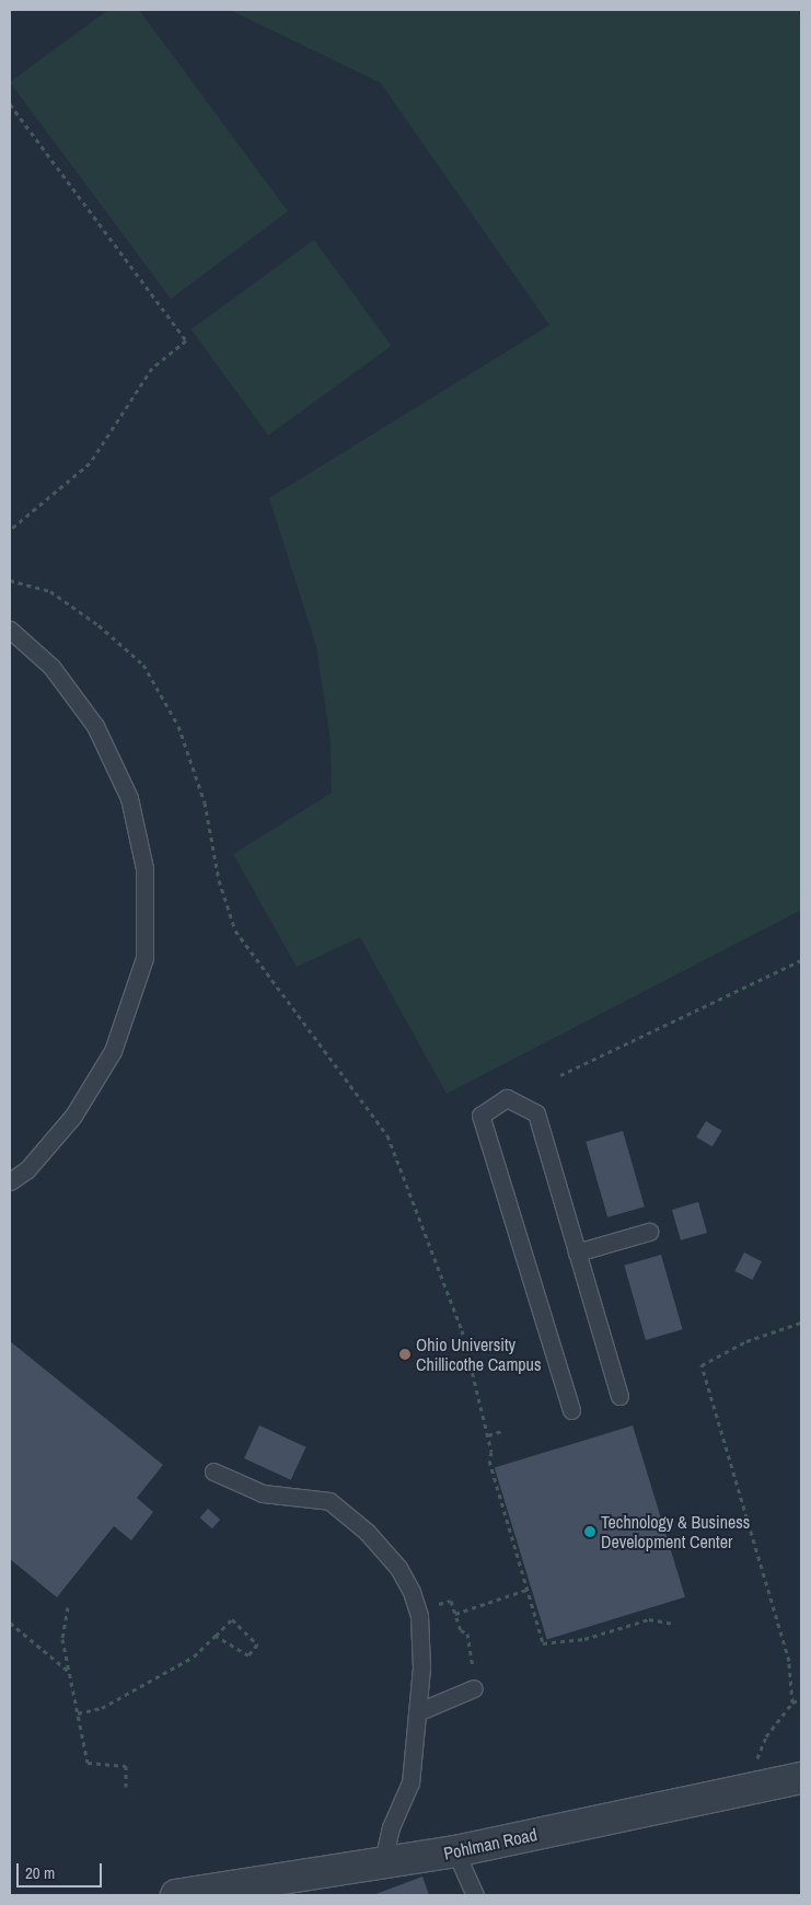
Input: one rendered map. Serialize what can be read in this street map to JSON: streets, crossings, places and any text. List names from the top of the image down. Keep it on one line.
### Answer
{"streets":{"street":["Pohlman Road"]},"places":["Ohio University Chillicothe Campus","Technology & Business Development Center"],"scale_bar":"20 m"}
